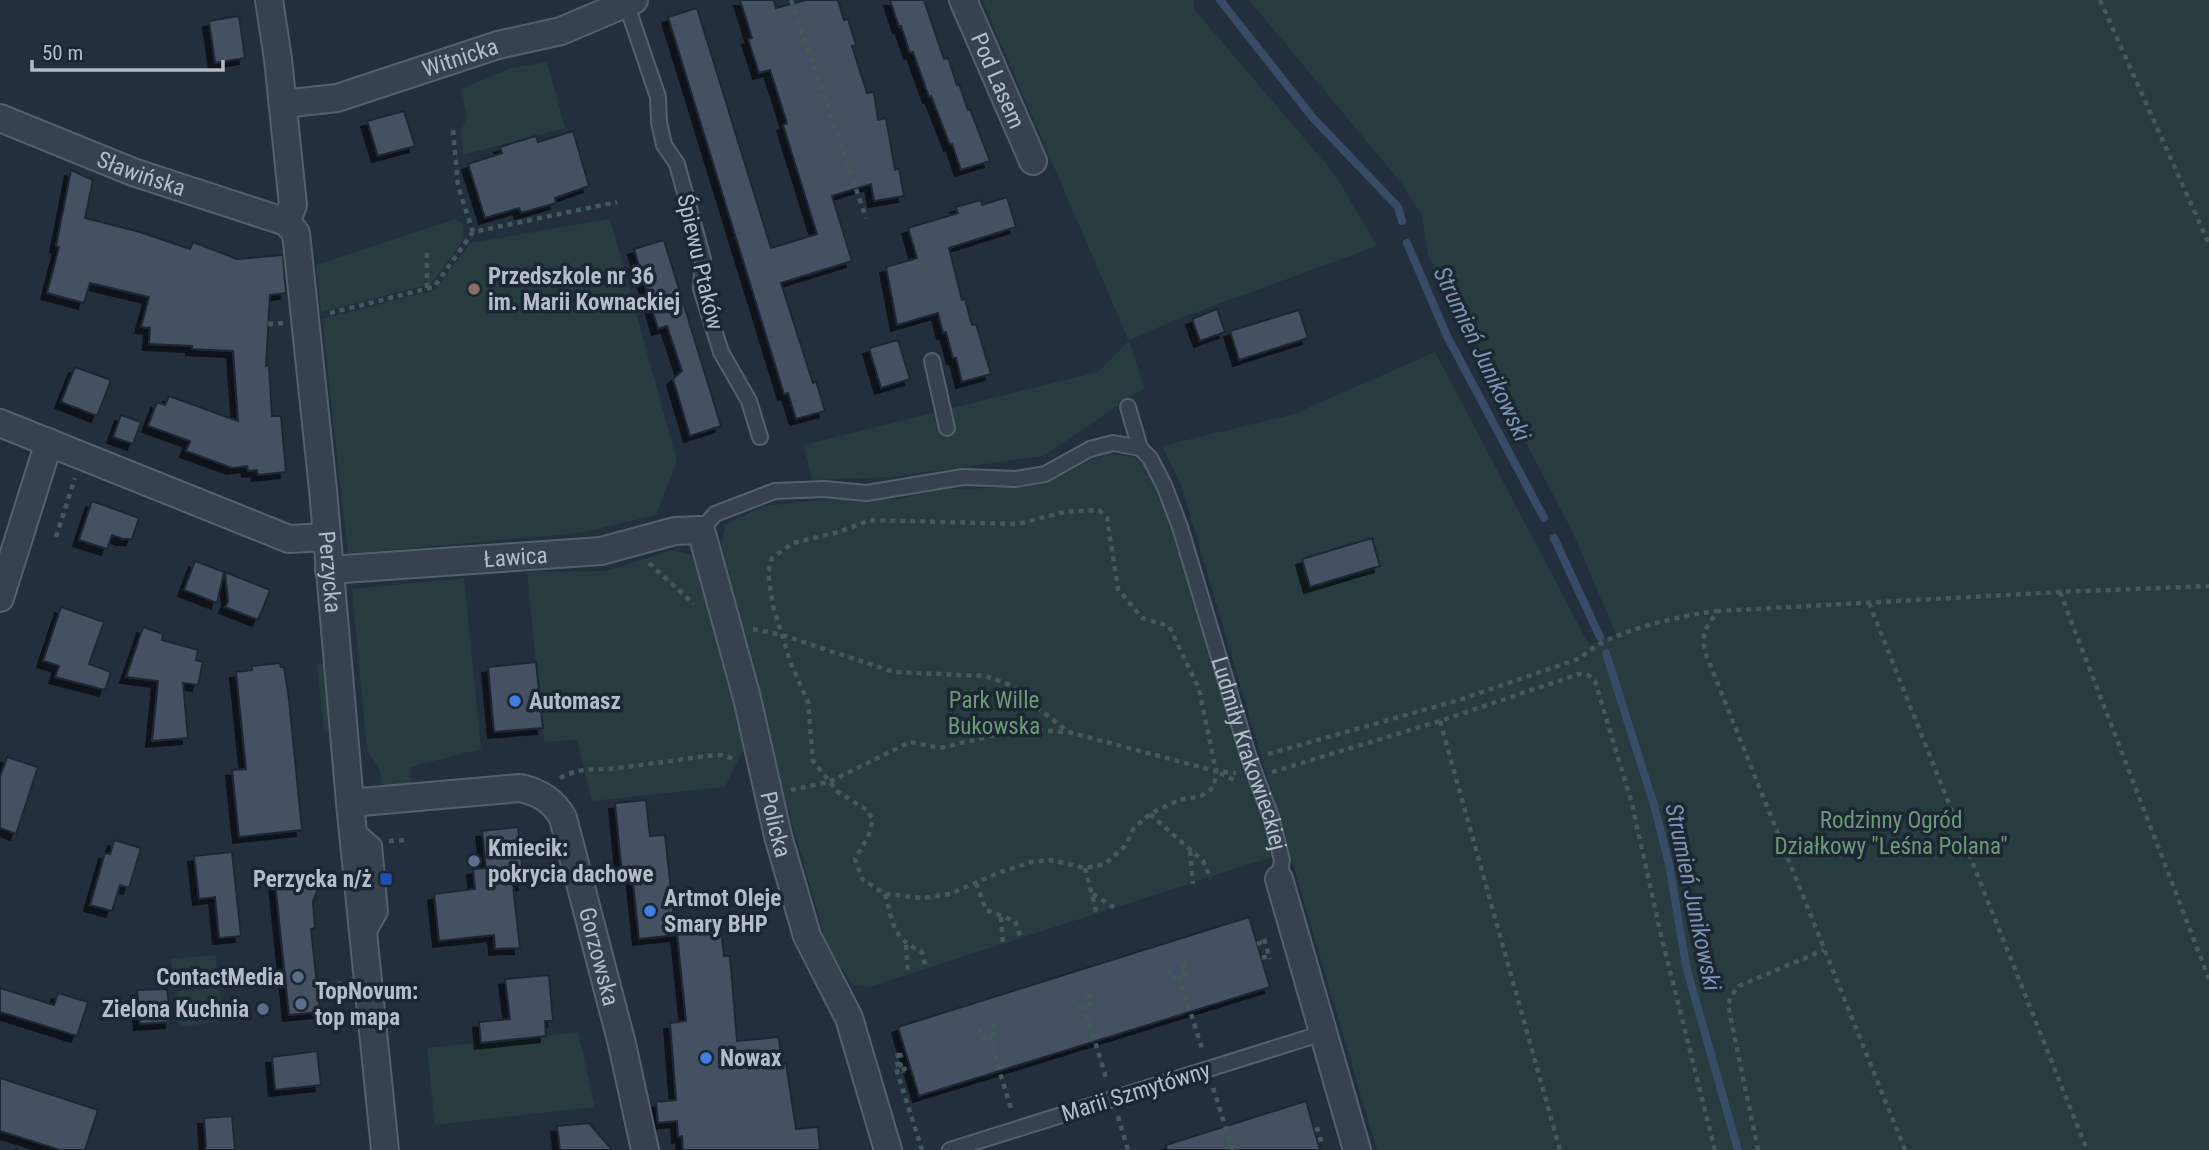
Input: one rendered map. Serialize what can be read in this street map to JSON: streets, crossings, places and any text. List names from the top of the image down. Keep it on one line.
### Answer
{"streets":{"street":["Witnicka","Pod Lasem","Sławińska","Ławica","Perzycka","Ludmiły Krakowieckiej","Policka","Gorzowska"],"lane":["Śpiewu Ptaków","Marii Szmytówny"]},"crossings":[["Witnicka","Śpiewu Ptaków"],["Sławińska","Perzycka"],["Ławica","Perzycka"],["Ławica","Policka"],["Ludmiły Krakowieckiej","Marii Szmytówny"]],"water":["Strumień Junikowski"],"parks":["Park Wille Bukowska","Rodzinny Ogród Działkowy \"Leśna Polana\""],"places":{"other":["Przedszkole nr 36 im. Marii Kownackiej","Automasz","Kmiecik: pokrycia dachowe","Artmot Oleje Smary BHP","ContactMedia","TopNovum: top mapa","Zielona Kuchnia","Nowax"],"transit":["Perzycka n/ż"]},"scale_bar":"50 m"}
